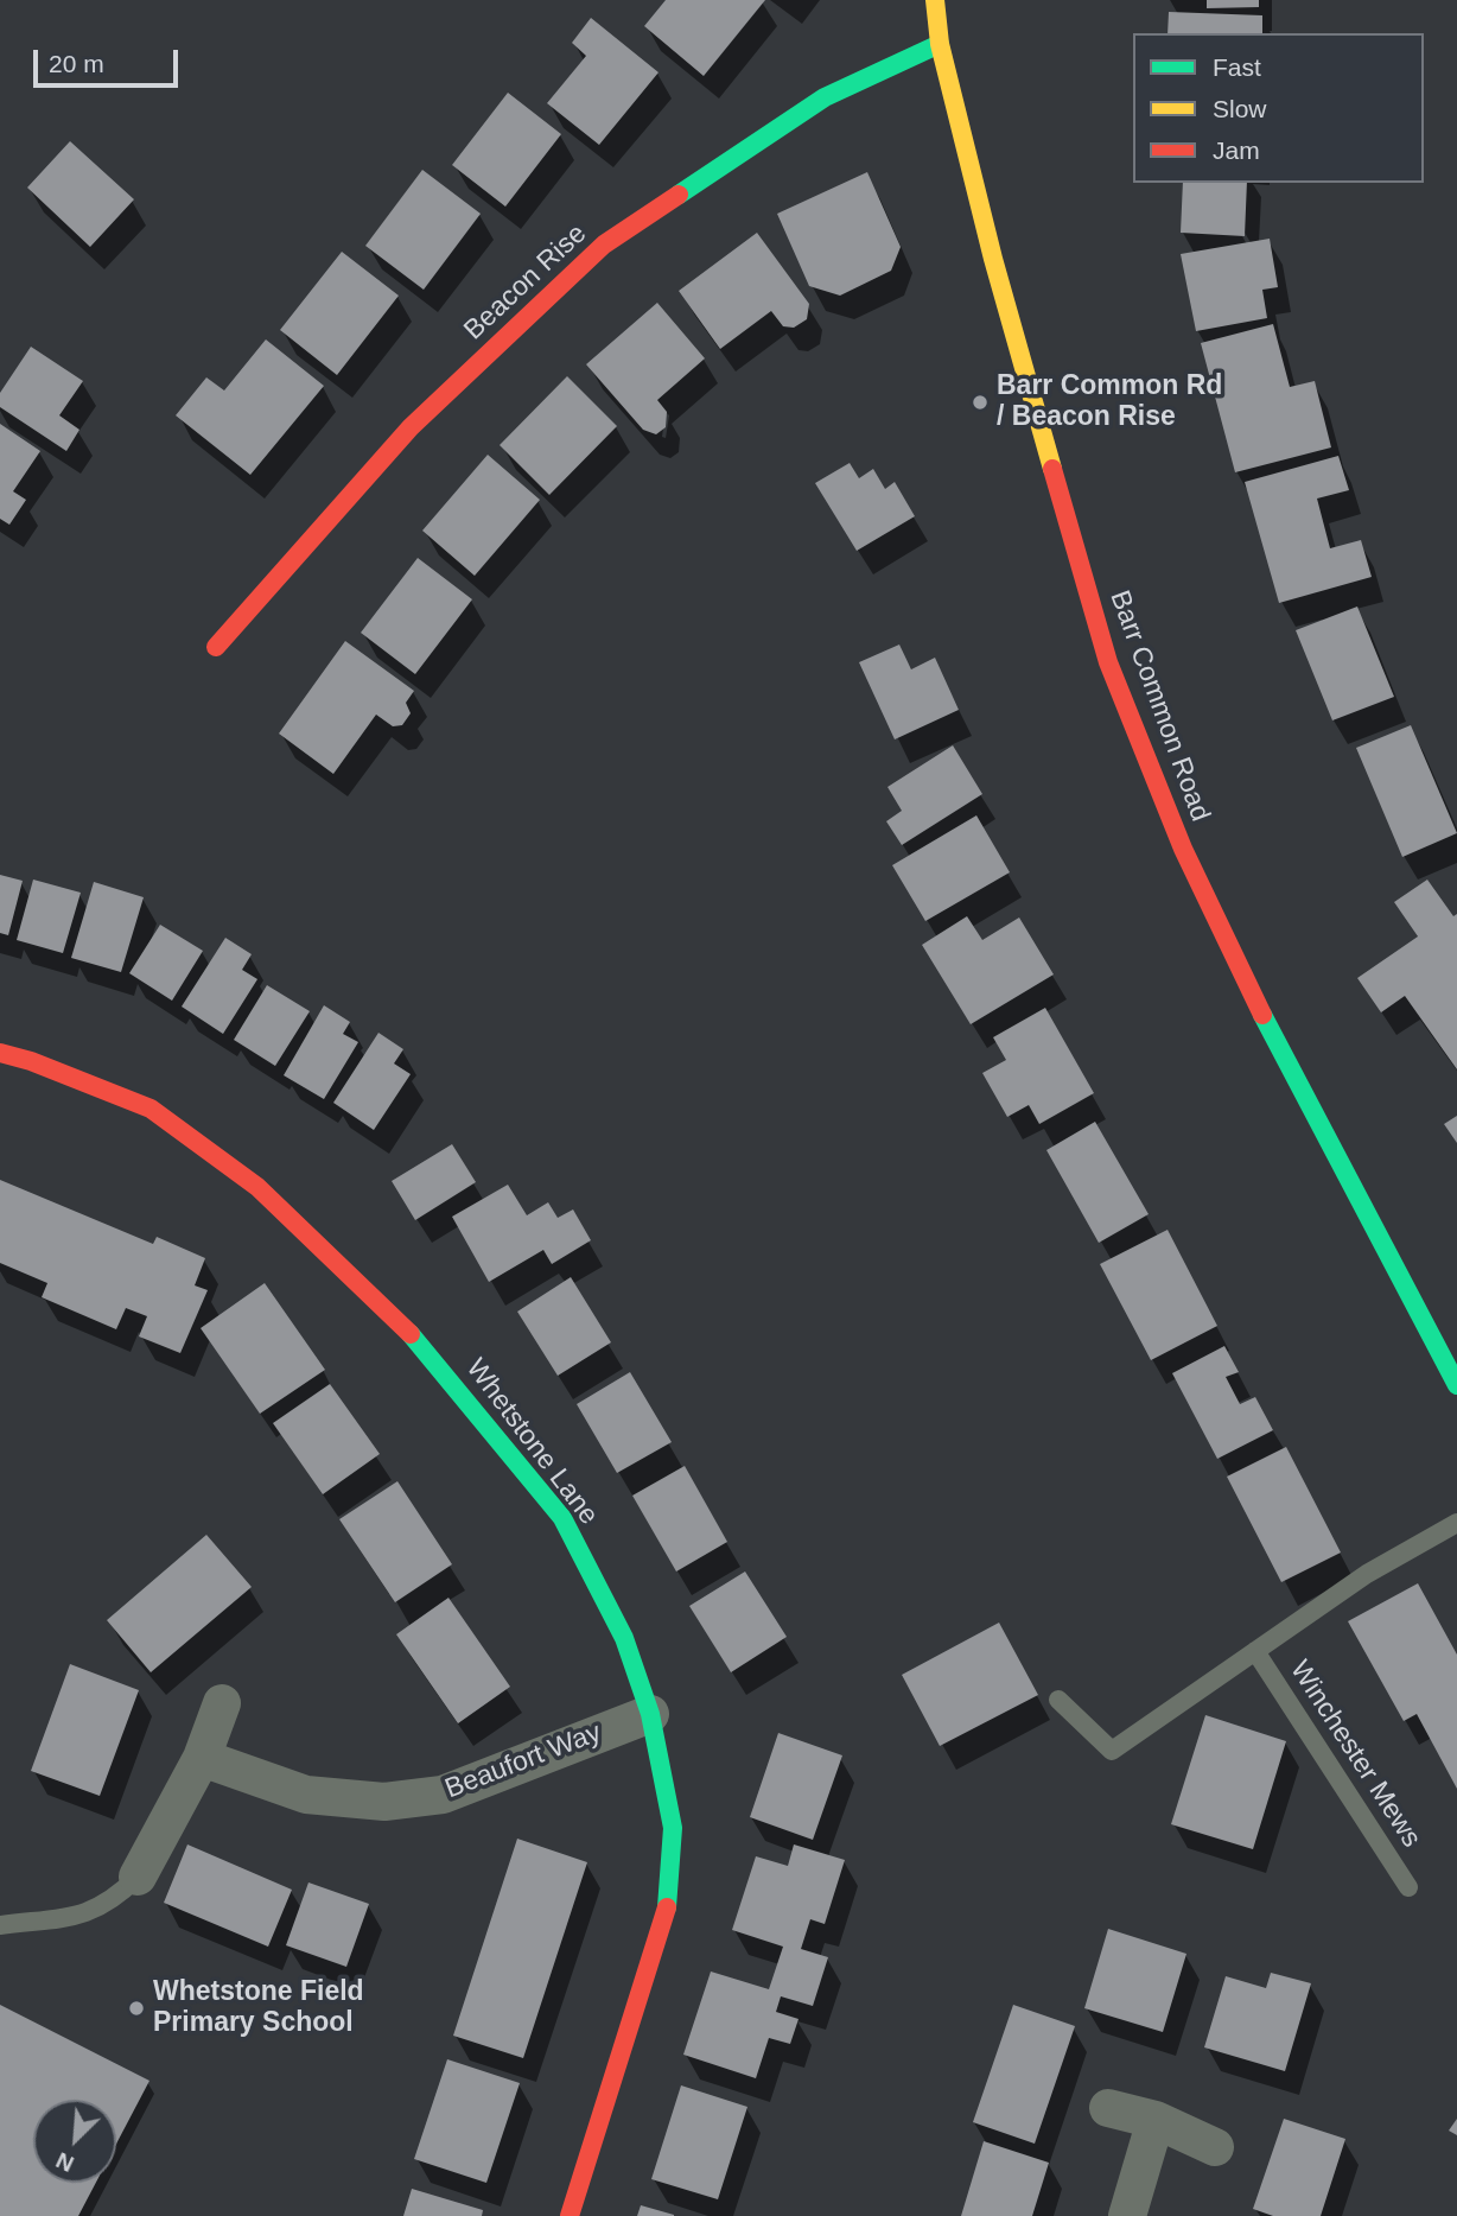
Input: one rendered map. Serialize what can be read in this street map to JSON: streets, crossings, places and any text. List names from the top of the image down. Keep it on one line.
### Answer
{"streets":{"street":["Beacon Rise","Barr Common Road","Whetstone Lane","Beaufort Way"],"lane":["Winchester Mews"]},"crossings":[["Beacon Rise","Barr Common Road"],["Whetstone Lane","Beaufort Way"]],"places":["Barr Common Rd / Beacon Rise","Whetstone Field Primary School"],"legend":["Fast","Slow","Jam"],"scale_bar":"20 m","north":"bottom left"}
